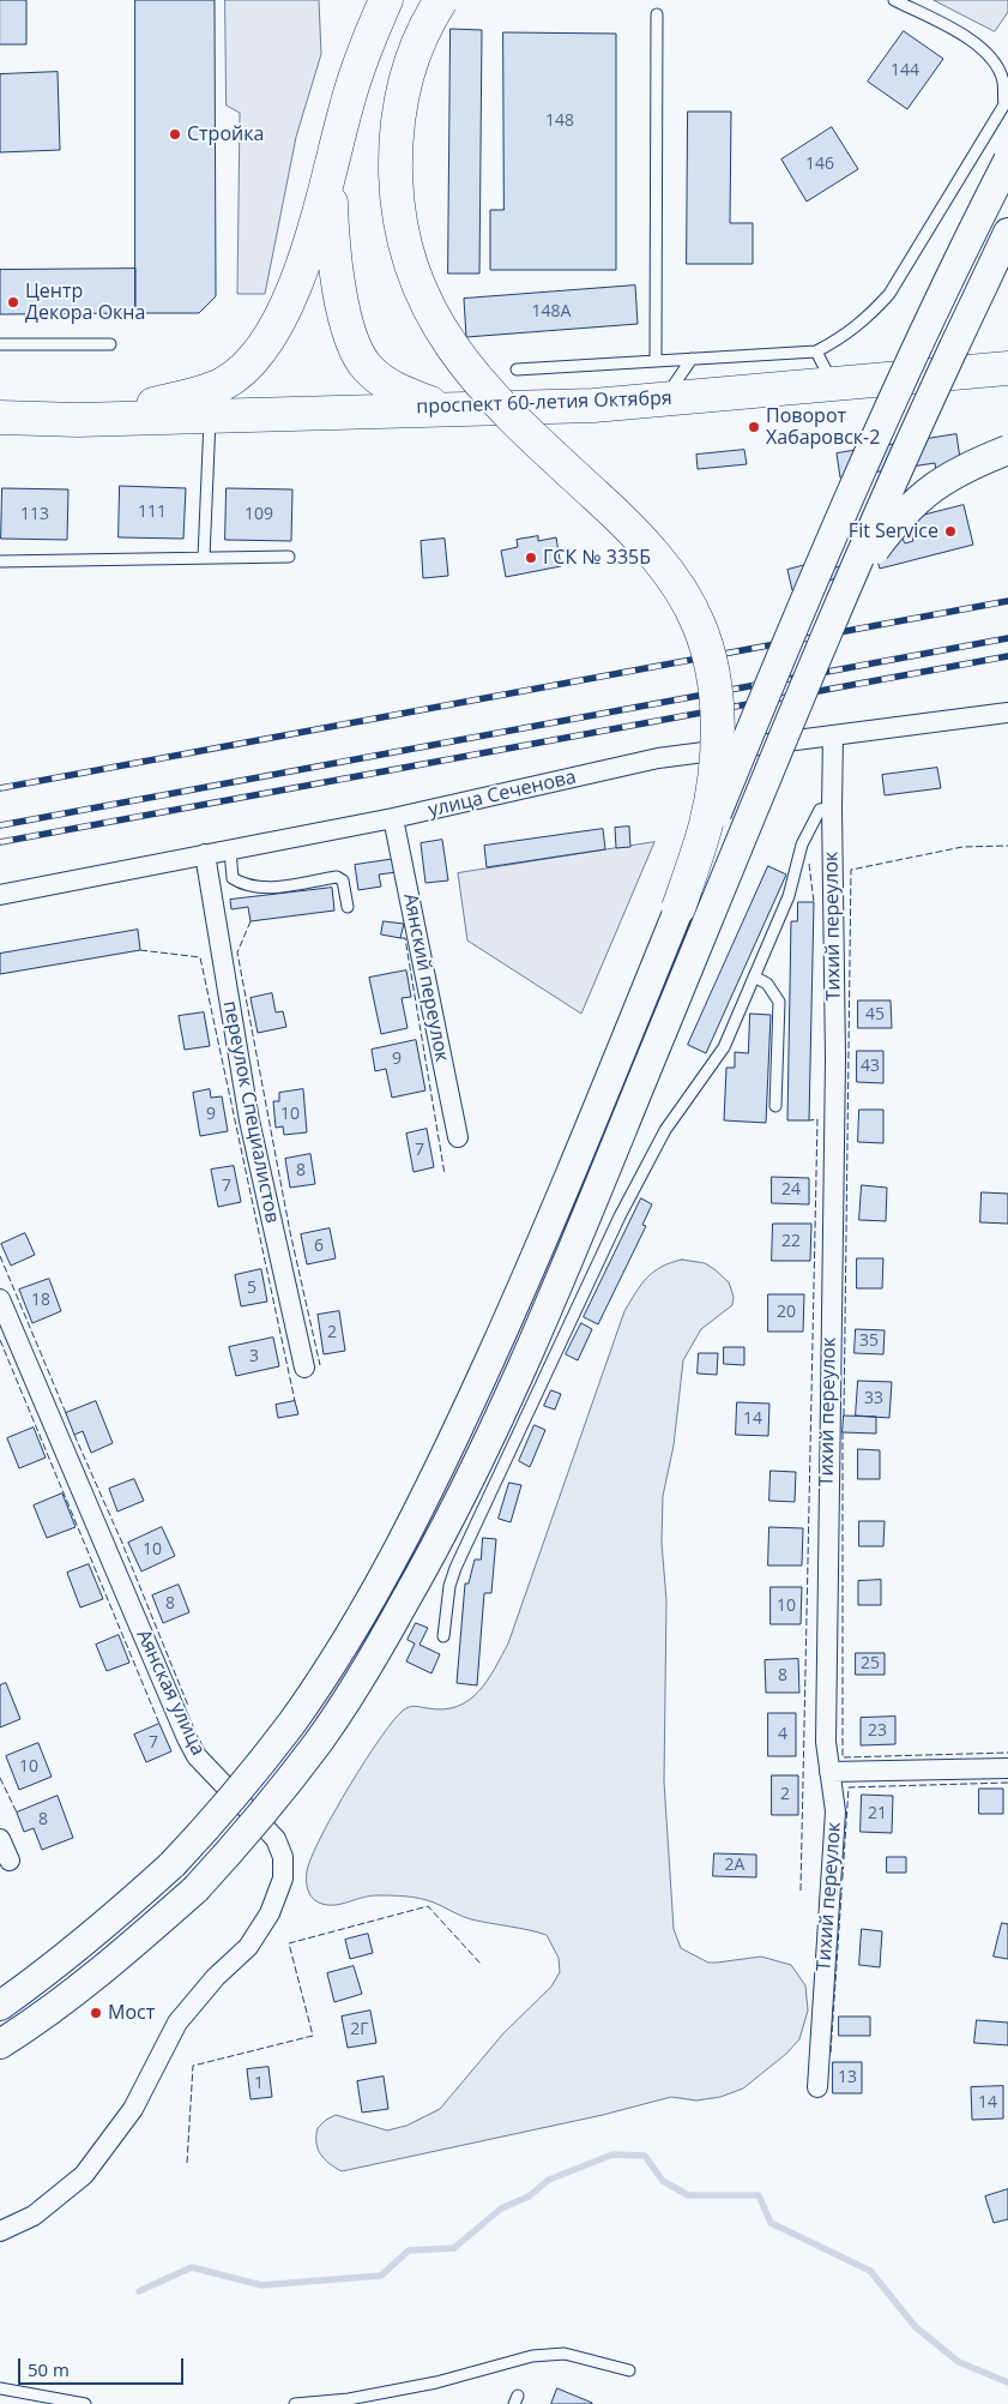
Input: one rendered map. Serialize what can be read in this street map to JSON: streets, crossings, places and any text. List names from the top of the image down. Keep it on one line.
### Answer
{"streets":{"highway":["проспект 60-летия Октября"],"street":["улица Сеченова","Тихий переулок","Аянский переулок","переулок Специалистов","Аянская улица"]},"crossings":[["улица Сеченова","Тихий переулок"],["улица Сеченова","Аянский переулок"],["улица Сеченова","переулок Специалистов"]],"places":["Стройка","Центр Декора Окна","Поворот Хабаровск-2","Fit Service","ГСК № 335Б","Мост"],"house_numbers":["144","148","146","148А","111","113","109","45","9","43","9","10","7","8","7","24","22","6","5","18","20","2","35","3","33","14","10","8","10","25","8","23","4","7","10","2","21","8","2А","2Г","13","1","14"],"scale_bar":"50 m"}
